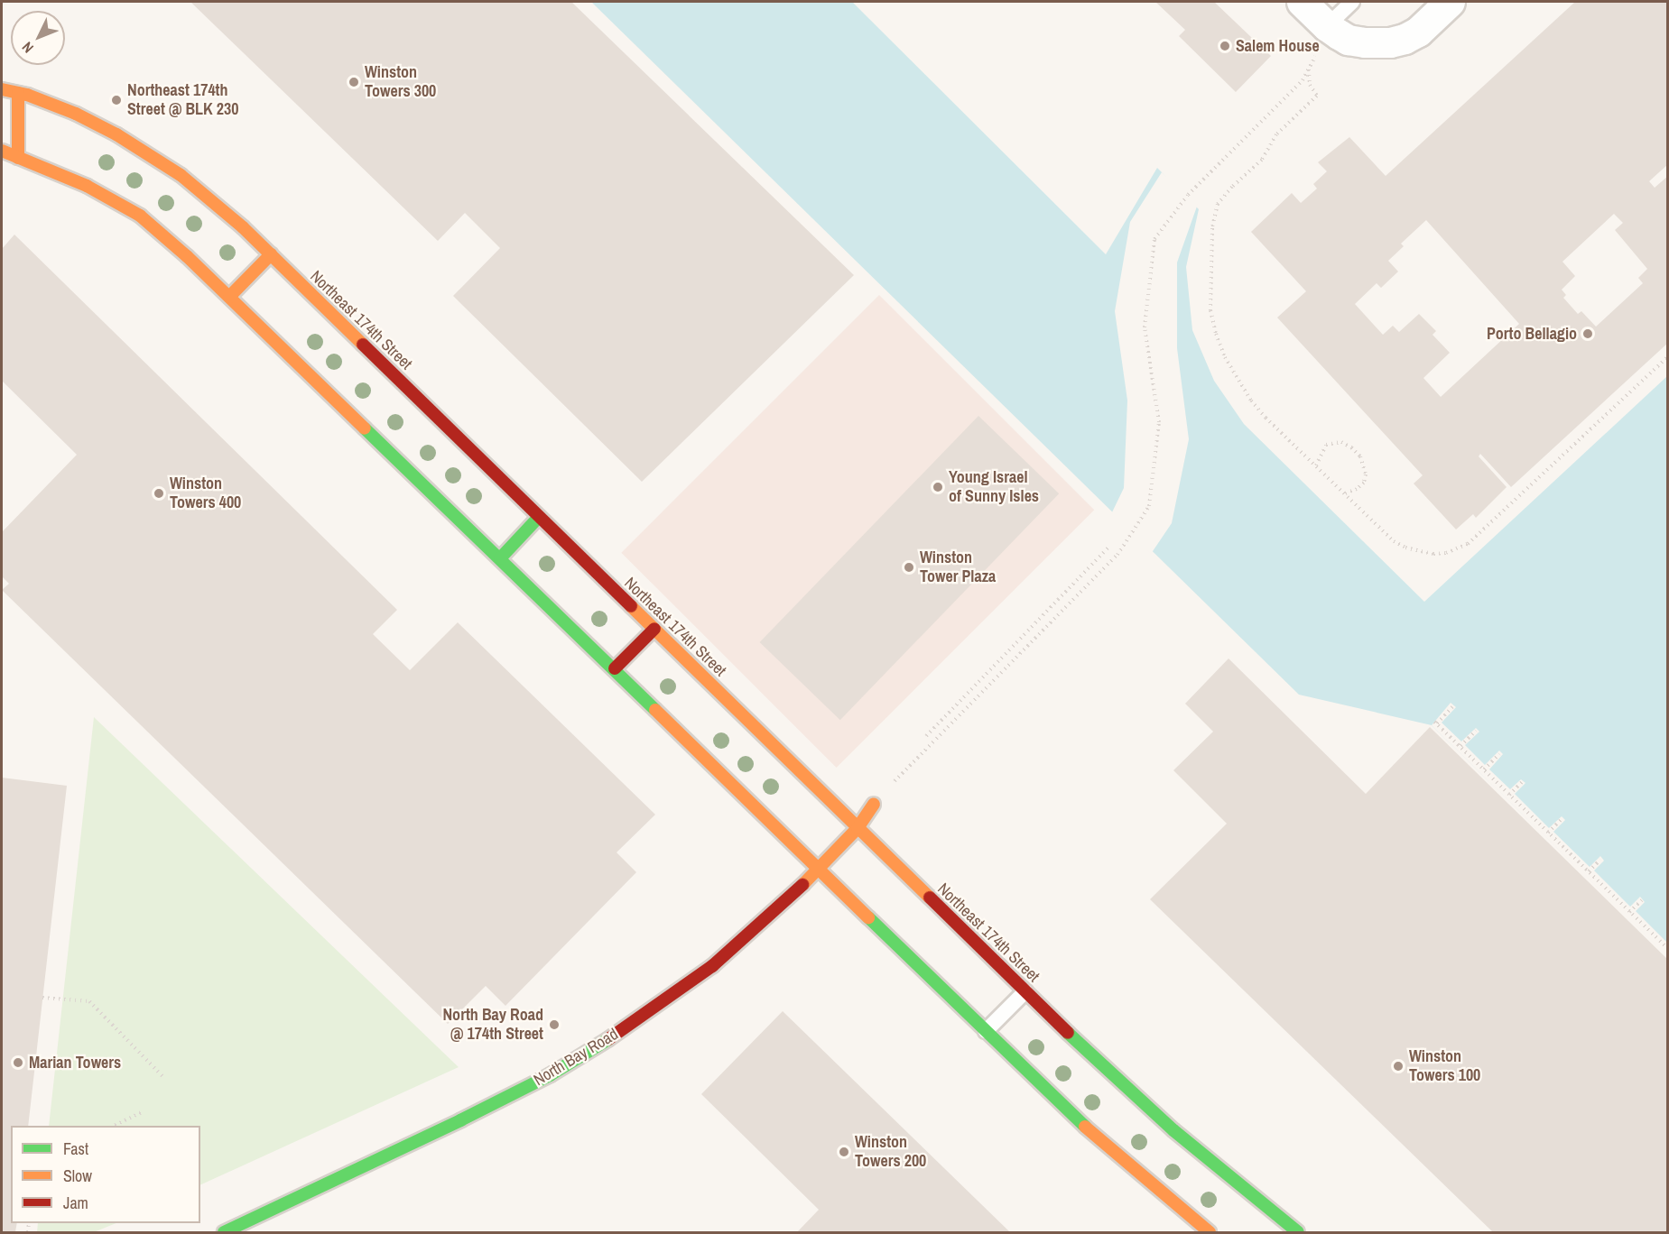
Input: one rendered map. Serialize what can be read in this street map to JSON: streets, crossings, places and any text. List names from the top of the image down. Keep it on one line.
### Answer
{"streets":{"street":["Northeast 174th Street","North Bay Road"]},"crossings":[["Northeast 174th Street","North Bay Road"]],"places":["Salem House","Winston Towers 300","Northeast 174th Street @ BLK 230","Porto Bellagio","Young Israel of Sunny Isles","Winston Towers 400","Winston Tower Plaza","North Bay Road @ 174th Street","Marian Towers","Winston Towers 100","Winston Towers 200"],"legend":["Fast","Slow","Jam"],"north":"bottom left"}
